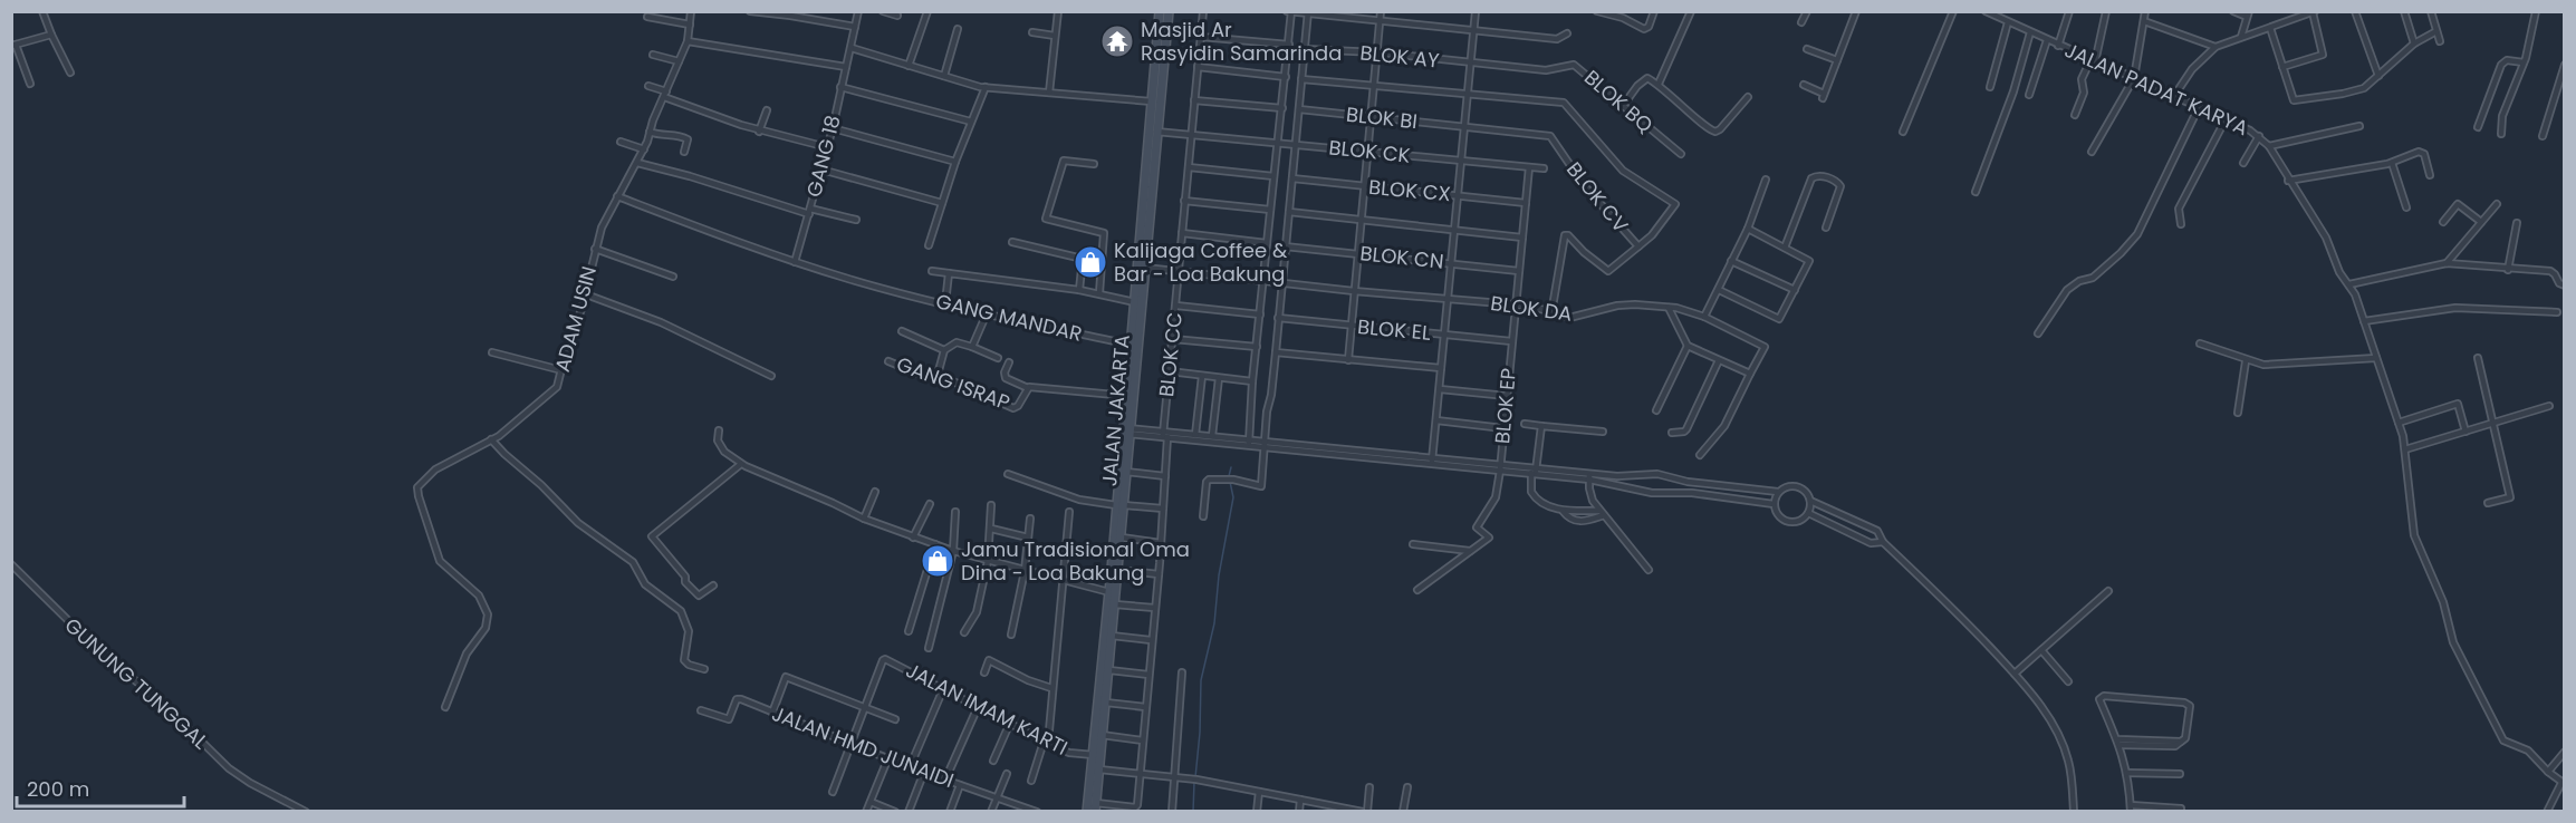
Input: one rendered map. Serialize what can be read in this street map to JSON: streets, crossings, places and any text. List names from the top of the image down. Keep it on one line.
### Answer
{"streets":{"main road":["JALAN JAKARTA"],"street":["BLOK AY","JALAN PADAT KARYA","BLOK BQ","BLOK BI","BLOK CK","GANG 18","BLOK CX","BLOK CV","BLOK CN","BLOK DA","GANG MANDAR","ADAM USIN","BLOK EL","BLOK CC","GANG ISRAP","BLOK EP","GUNUNG TUNGGAL","JALAN IMAM KARTI","JALAN HMD JUNAIDI"]},"crossings":[["BLOK AY","BLOK BQ"],["BLOK BI","BLOK CV"],["BLOK CK","BLOK CC"],["BLOK CK","BLOK EP"],["BLOK CK","JALAN JAKARTA"],["GANG 18","GANG MANDAR"],["BLOK CX","BLOK EP"],["BLOK CV","BLOK DA"],["BLOK CN","BLOK EP"],["BLOK DA","BLOK CC"],["BLOK DA","BLOK EP"],["BLOK DA","JALAN JAKARTA"],["GANG MANDAR","ADAM USIN"],["GANG MANDAR","JALAN JAKARTA"],["BLOK EL","BLOK EP"],["BLOK CC","JALAN JAKARTA"],["GANG ISRAP","JALAN JAKARTA"],["JALAN JAKARTA","JALAN IMAM KARTI"],["JALAN IMAM KARTI","JALAN HMD JUNAIDI"]],"places":{"temple":["Masjid Ar Rasyidin Samarinda"],"shop":["Kalijaga Coffee & Bar - Loa Bakung","Jamu Tradisional Oma Dina - Loa Bakung"]},"scale_bar":"200 m"}
